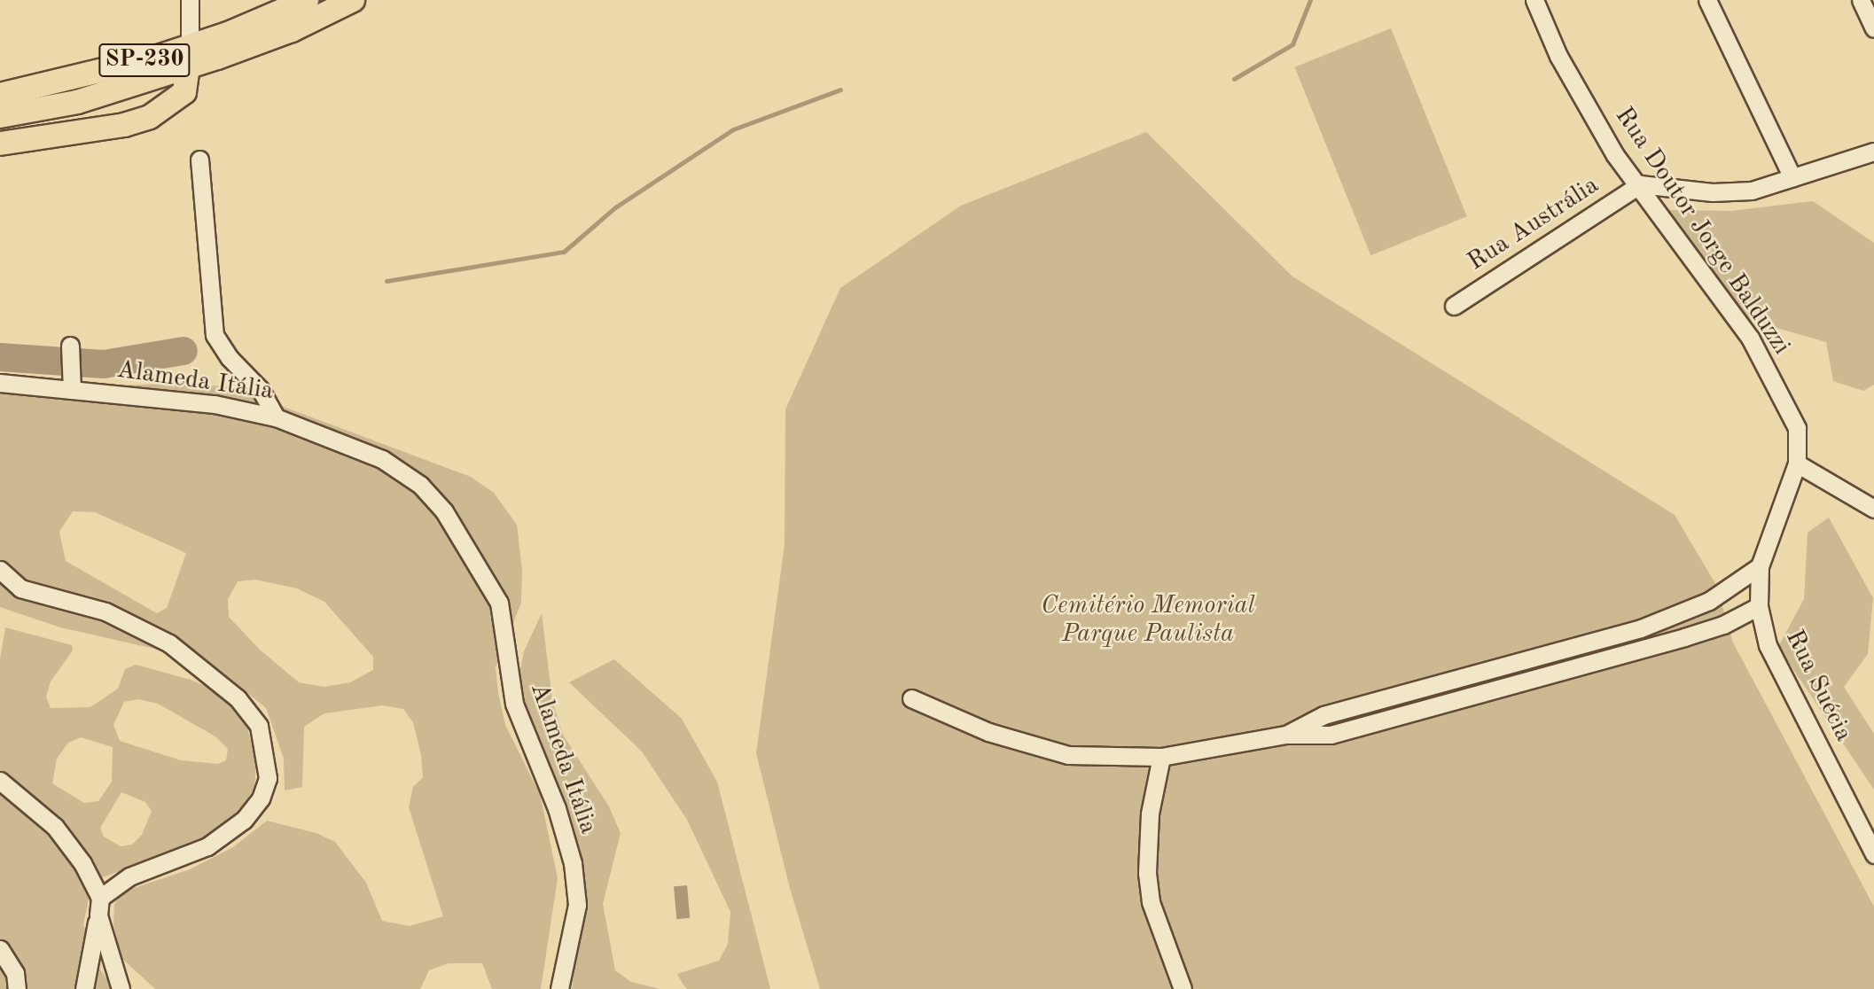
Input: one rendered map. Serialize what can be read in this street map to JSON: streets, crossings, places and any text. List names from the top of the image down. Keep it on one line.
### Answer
{"streets":{"highway":["SP-230"],"street":["Rua Austrália","Rua Doutor Jorge Balduzzi","Alameda Itália","Rua Suécia"]},"crossings":[["Rua Austrália","Rua Doutor Jorge Balduzzi"],["Rua Doutor Jorge Balduzzi","Rua Suécia"]],"parks":["Cemitério Memorial Parque Paulista"]}
